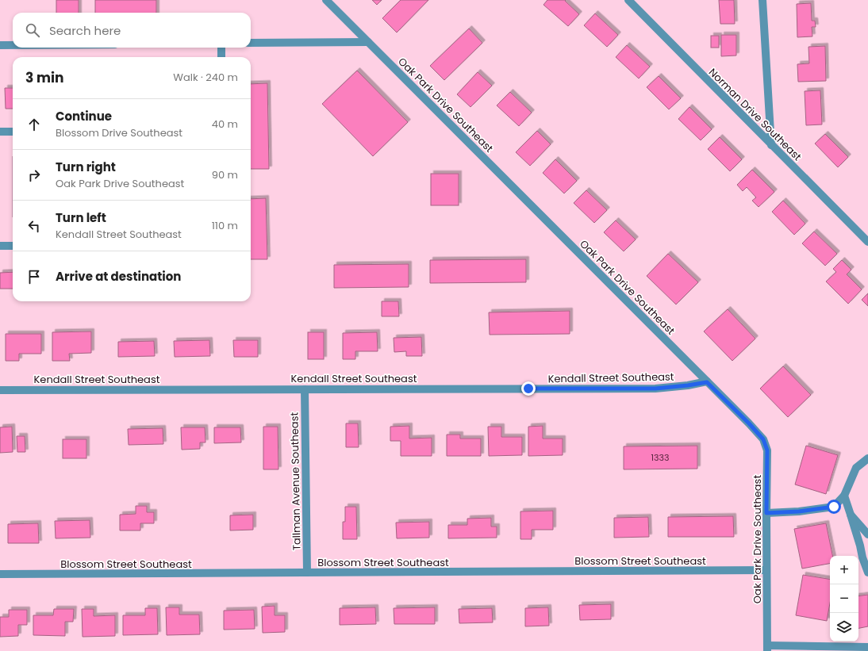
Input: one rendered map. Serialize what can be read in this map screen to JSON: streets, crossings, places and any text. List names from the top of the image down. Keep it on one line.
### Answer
{"streets":{"street":["Oak Park Drive Southeast","Norman Drive Southeast","Kendall Street Southeast","Tallman Avenue Southeast","Blossom Street Southeast"]},"crossings":[["Oak Park Drive Southeast","Kendall Street Southeast"],["Oak Park Drive Southeast","Blossom Street Southeast"],["Kendall Street Southeast","Tallman Avenue Southeast"],["Tallman Avenue Southeast","Blossom Street Southeast"]],"house_numbers":["1333"],"page":{"search":"Search here","heading":["3 min","Walk · 240 m"],"list":[["Continue","Blossom Drive Southeast","40 m"],["Turn right","Oak Park Drive Southeast","90 m"],["Turn left","Kendall Street Southeast","110 m"],"Arrive at destination"],"map_buttons":["+","−"]}}
